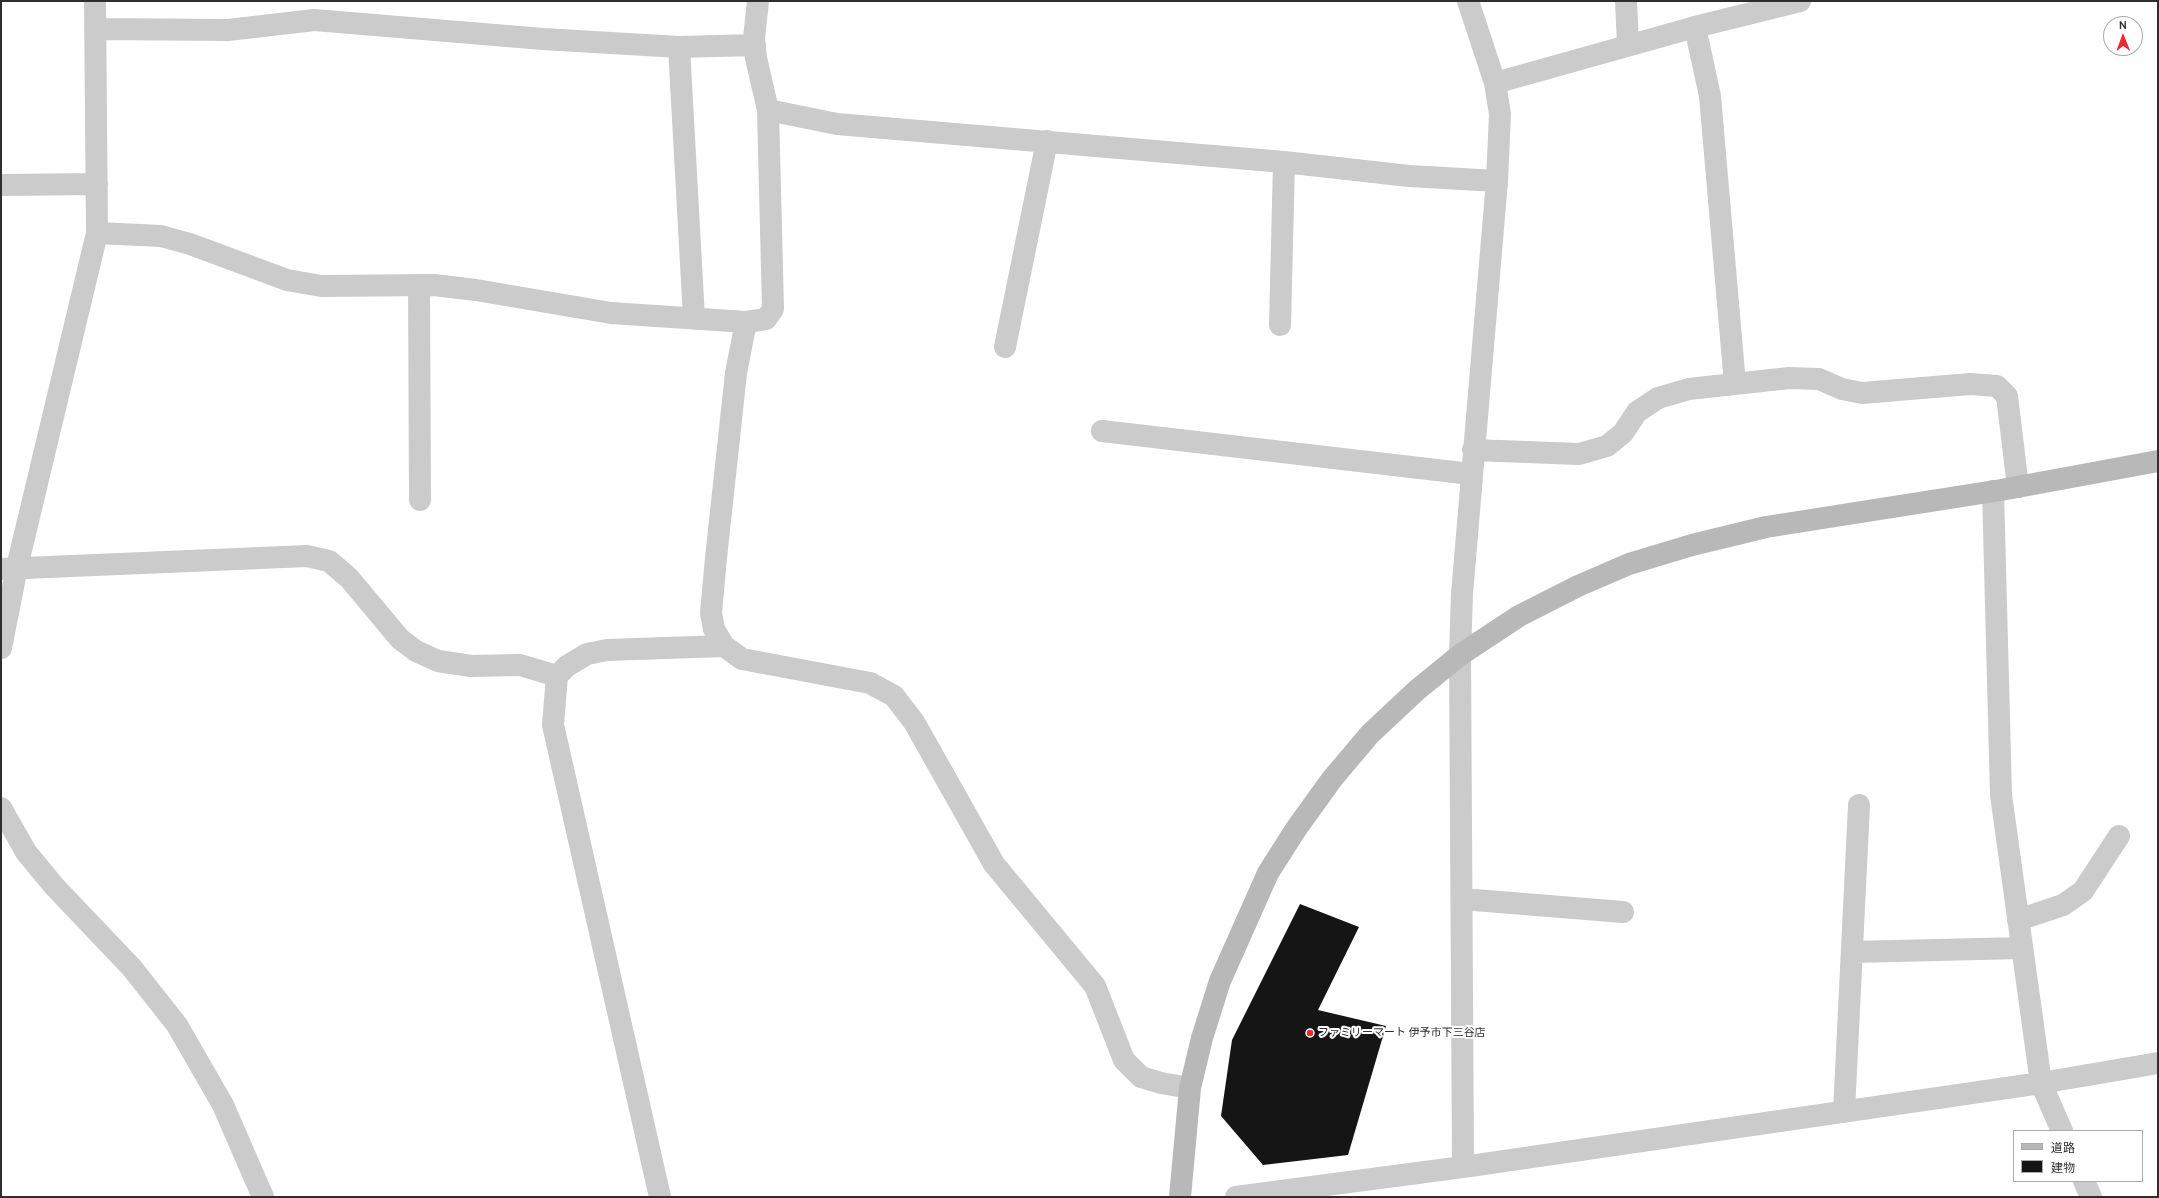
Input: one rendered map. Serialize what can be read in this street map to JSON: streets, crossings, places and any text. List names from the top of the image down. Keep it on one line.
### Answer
{"places":["ファミリーマート 伊予市下三谷店"],"legend":["道路","建物"],"north":"top"}
